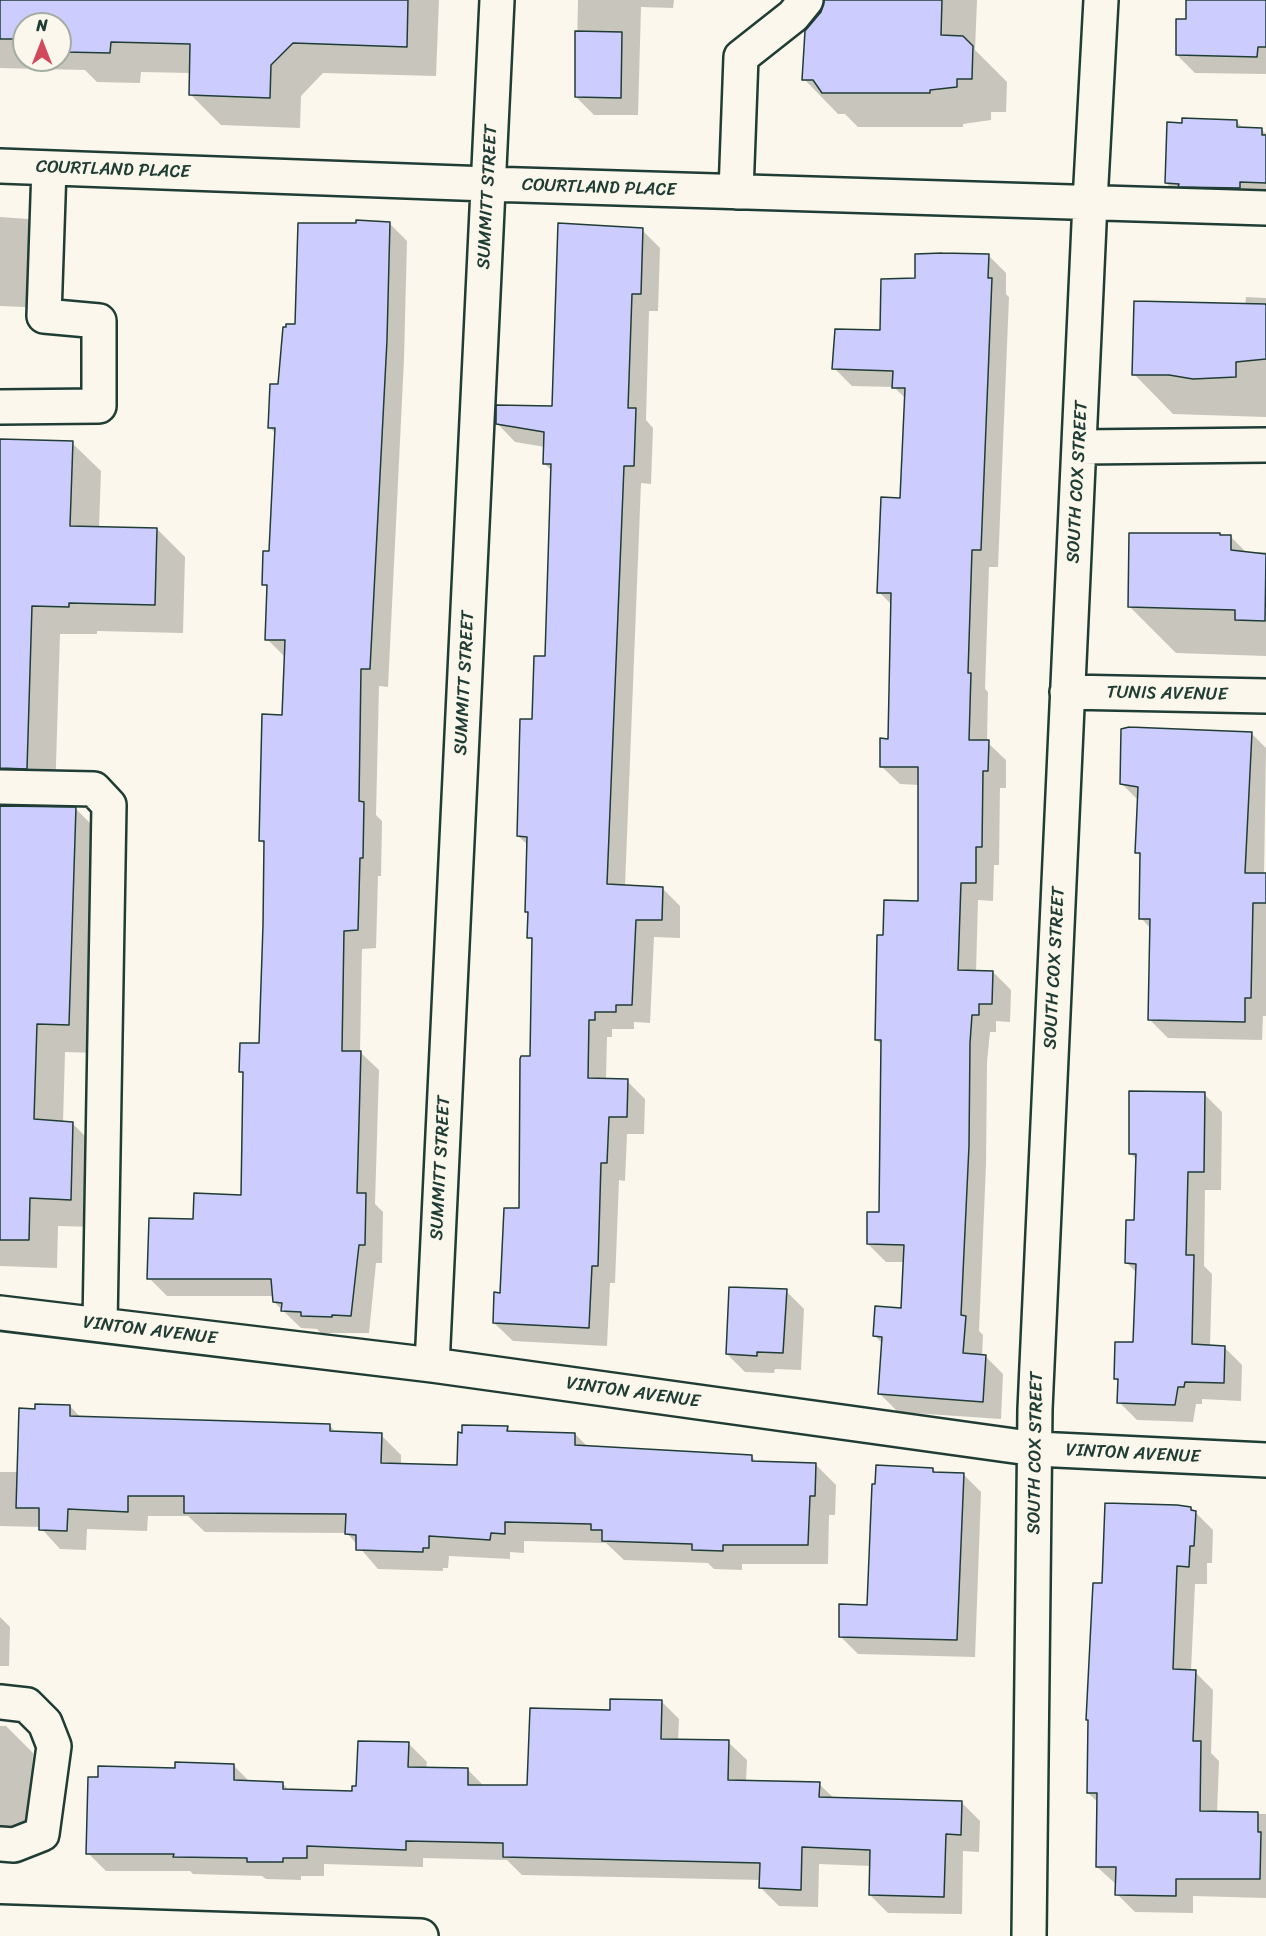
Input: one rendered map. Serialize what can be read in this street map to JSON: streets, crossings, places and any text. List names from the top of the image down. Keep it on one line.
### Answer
{"streets":{"street":["COURTLAND PLACE","SUMMITT STREET","SOUTH COX STREET","TUNIS AVENUE","VINTON AVENUE"]},"crossings":[["COURTLAND PLACE","SUMMITT STREET"],["COURTLAND PLACE","SOUTH COX STREET"],["SUMMITT STREET","VINTON AVENUE"],["SOUTH COX STREET","TUNIS AVENUE"],["SOUTH COX STREET","VINTON AVENUE"]],"north":"top"}
